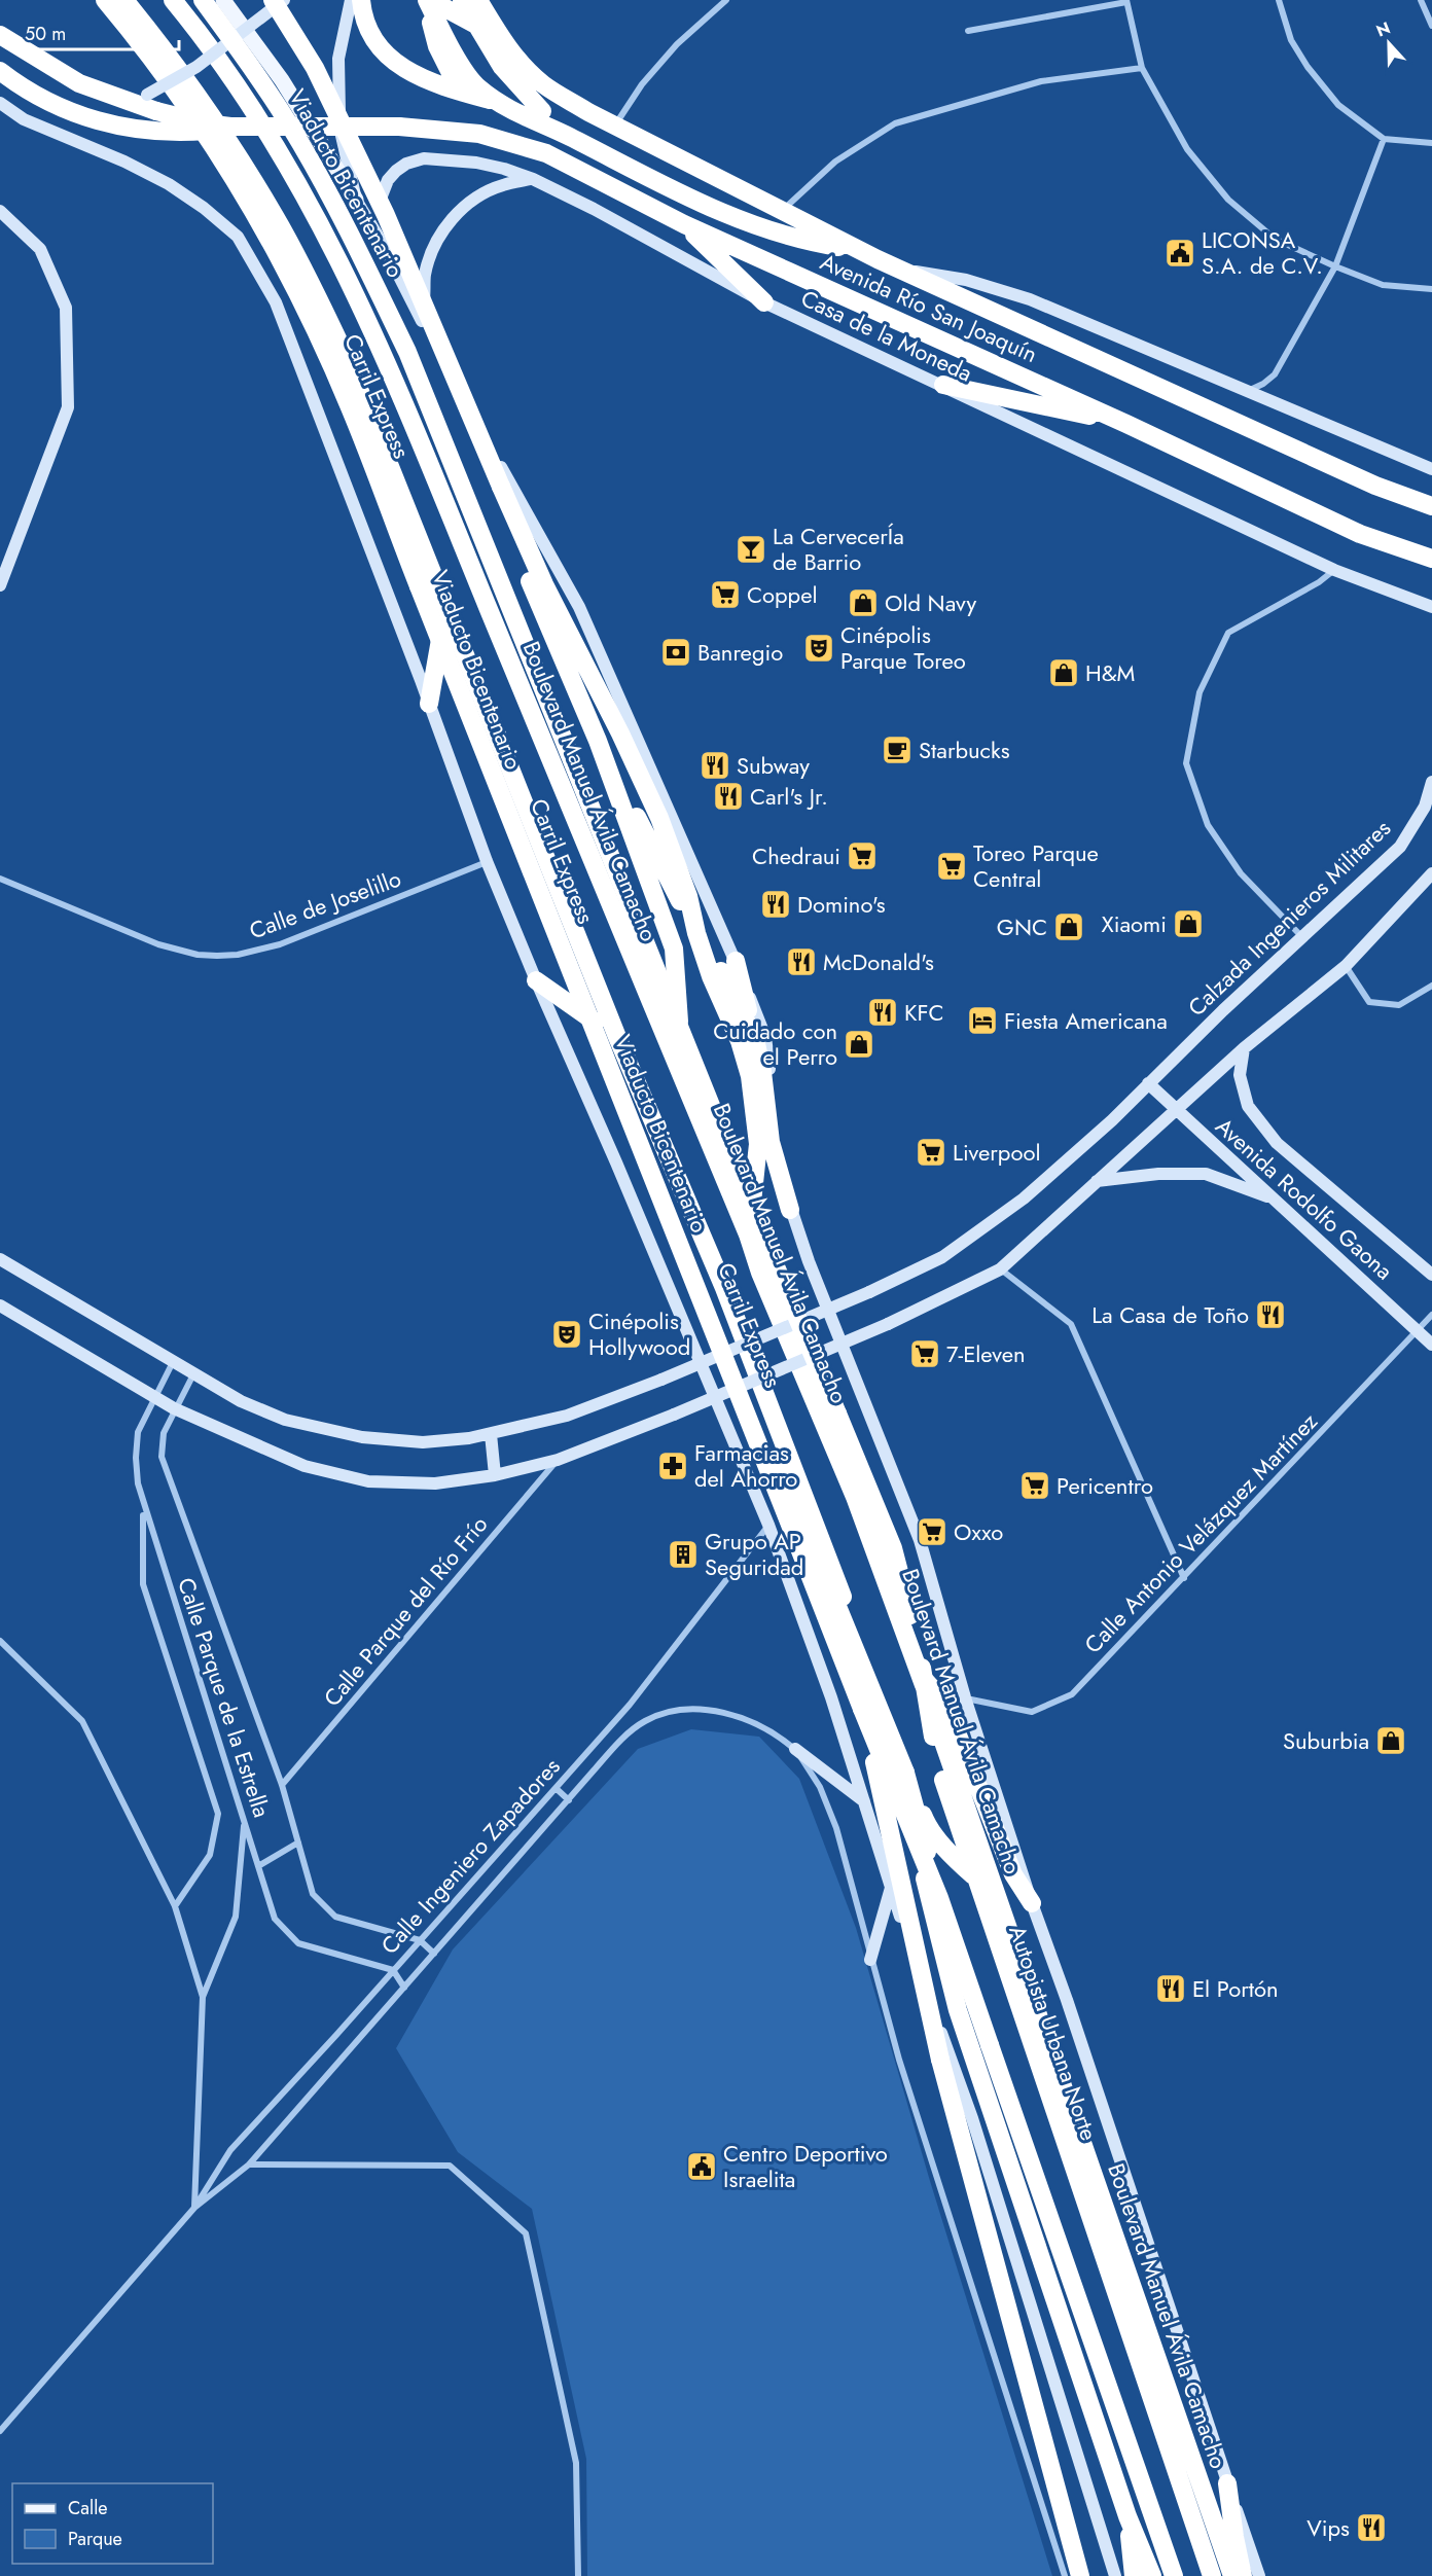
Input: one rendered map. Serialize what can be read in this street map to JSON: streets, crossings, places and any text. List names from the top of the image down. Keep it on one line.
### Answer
{"streets":{"highway":["Viaducto Bicentenario","Avenida Río San Joaquín","Carril Express","Boulevard Manuel Ávila Camacho","Autopista Urbana Norte"],"main road":["Casa de la Moneda","Calzada Ingenieros Militares","Avenida Rodolfo Gaona"],"street":["Calle de Joselillo","Calle Antonio Velázquez Martínez","Calle Parque del Río Frío","Calle Parque de la Estrella","Calle Ingeniero Zapadores"]},"crossings":[["Viaducto Bicentenario","Autopista Urbana Norte"],["Casa de la Moneda","Boulevard Manuel Ávila Camacho"],["Carril Express","Autopista Urbana Norte"],["Boulevard Manuel Ávila Camacho","Calle Antonio Velázquez Martínez"],["Calzada Ingenieros Militares","Avenida Rodolfo Gaona"],["Calzada Ingenieros Militares","Calle Parque de la Estrella"],["Avenida Rodolfo Gaona","Calle Antonio Velázquez Martínez"],["Calle Parque del Río Frío","Calle Parque de la Estrella"],["Calle Parque de la Estrella","Calle Ingeniero Zapadores"]],"places":{"public building":["LICONSA S.A. de C.V.","Centro Deportivo Israelita"],"bar":["La CervecerÍa de Barrio"],"supermarket":["Coppel","Chedraui","Toreo Parque Central","Liverpool","7-Eleven","Pericentro","Oxxo"],"shop":["Old Navy","H&M","Xiaomi","GNC","Cuidado con el Perro","Suburbia"],"theatre":["Cinépolis Parque Toreo","Cinépolis Hollywood"],"bank":["Banregio"],"cafe":["Starbucks"],"restaurant":["Subway","Carl's Jr.","Domino's","McDonald's","KFC","La Casa de Toño","El Portón","Vips"],"hotel":["Fiesta Americana"],"pharmacy":["Farmacias del Ahorro"],"building":["Grupo AP Seguridad"]},"legend":["Calle","Parque"],"scale_bar":"50 m","north":"top"}
